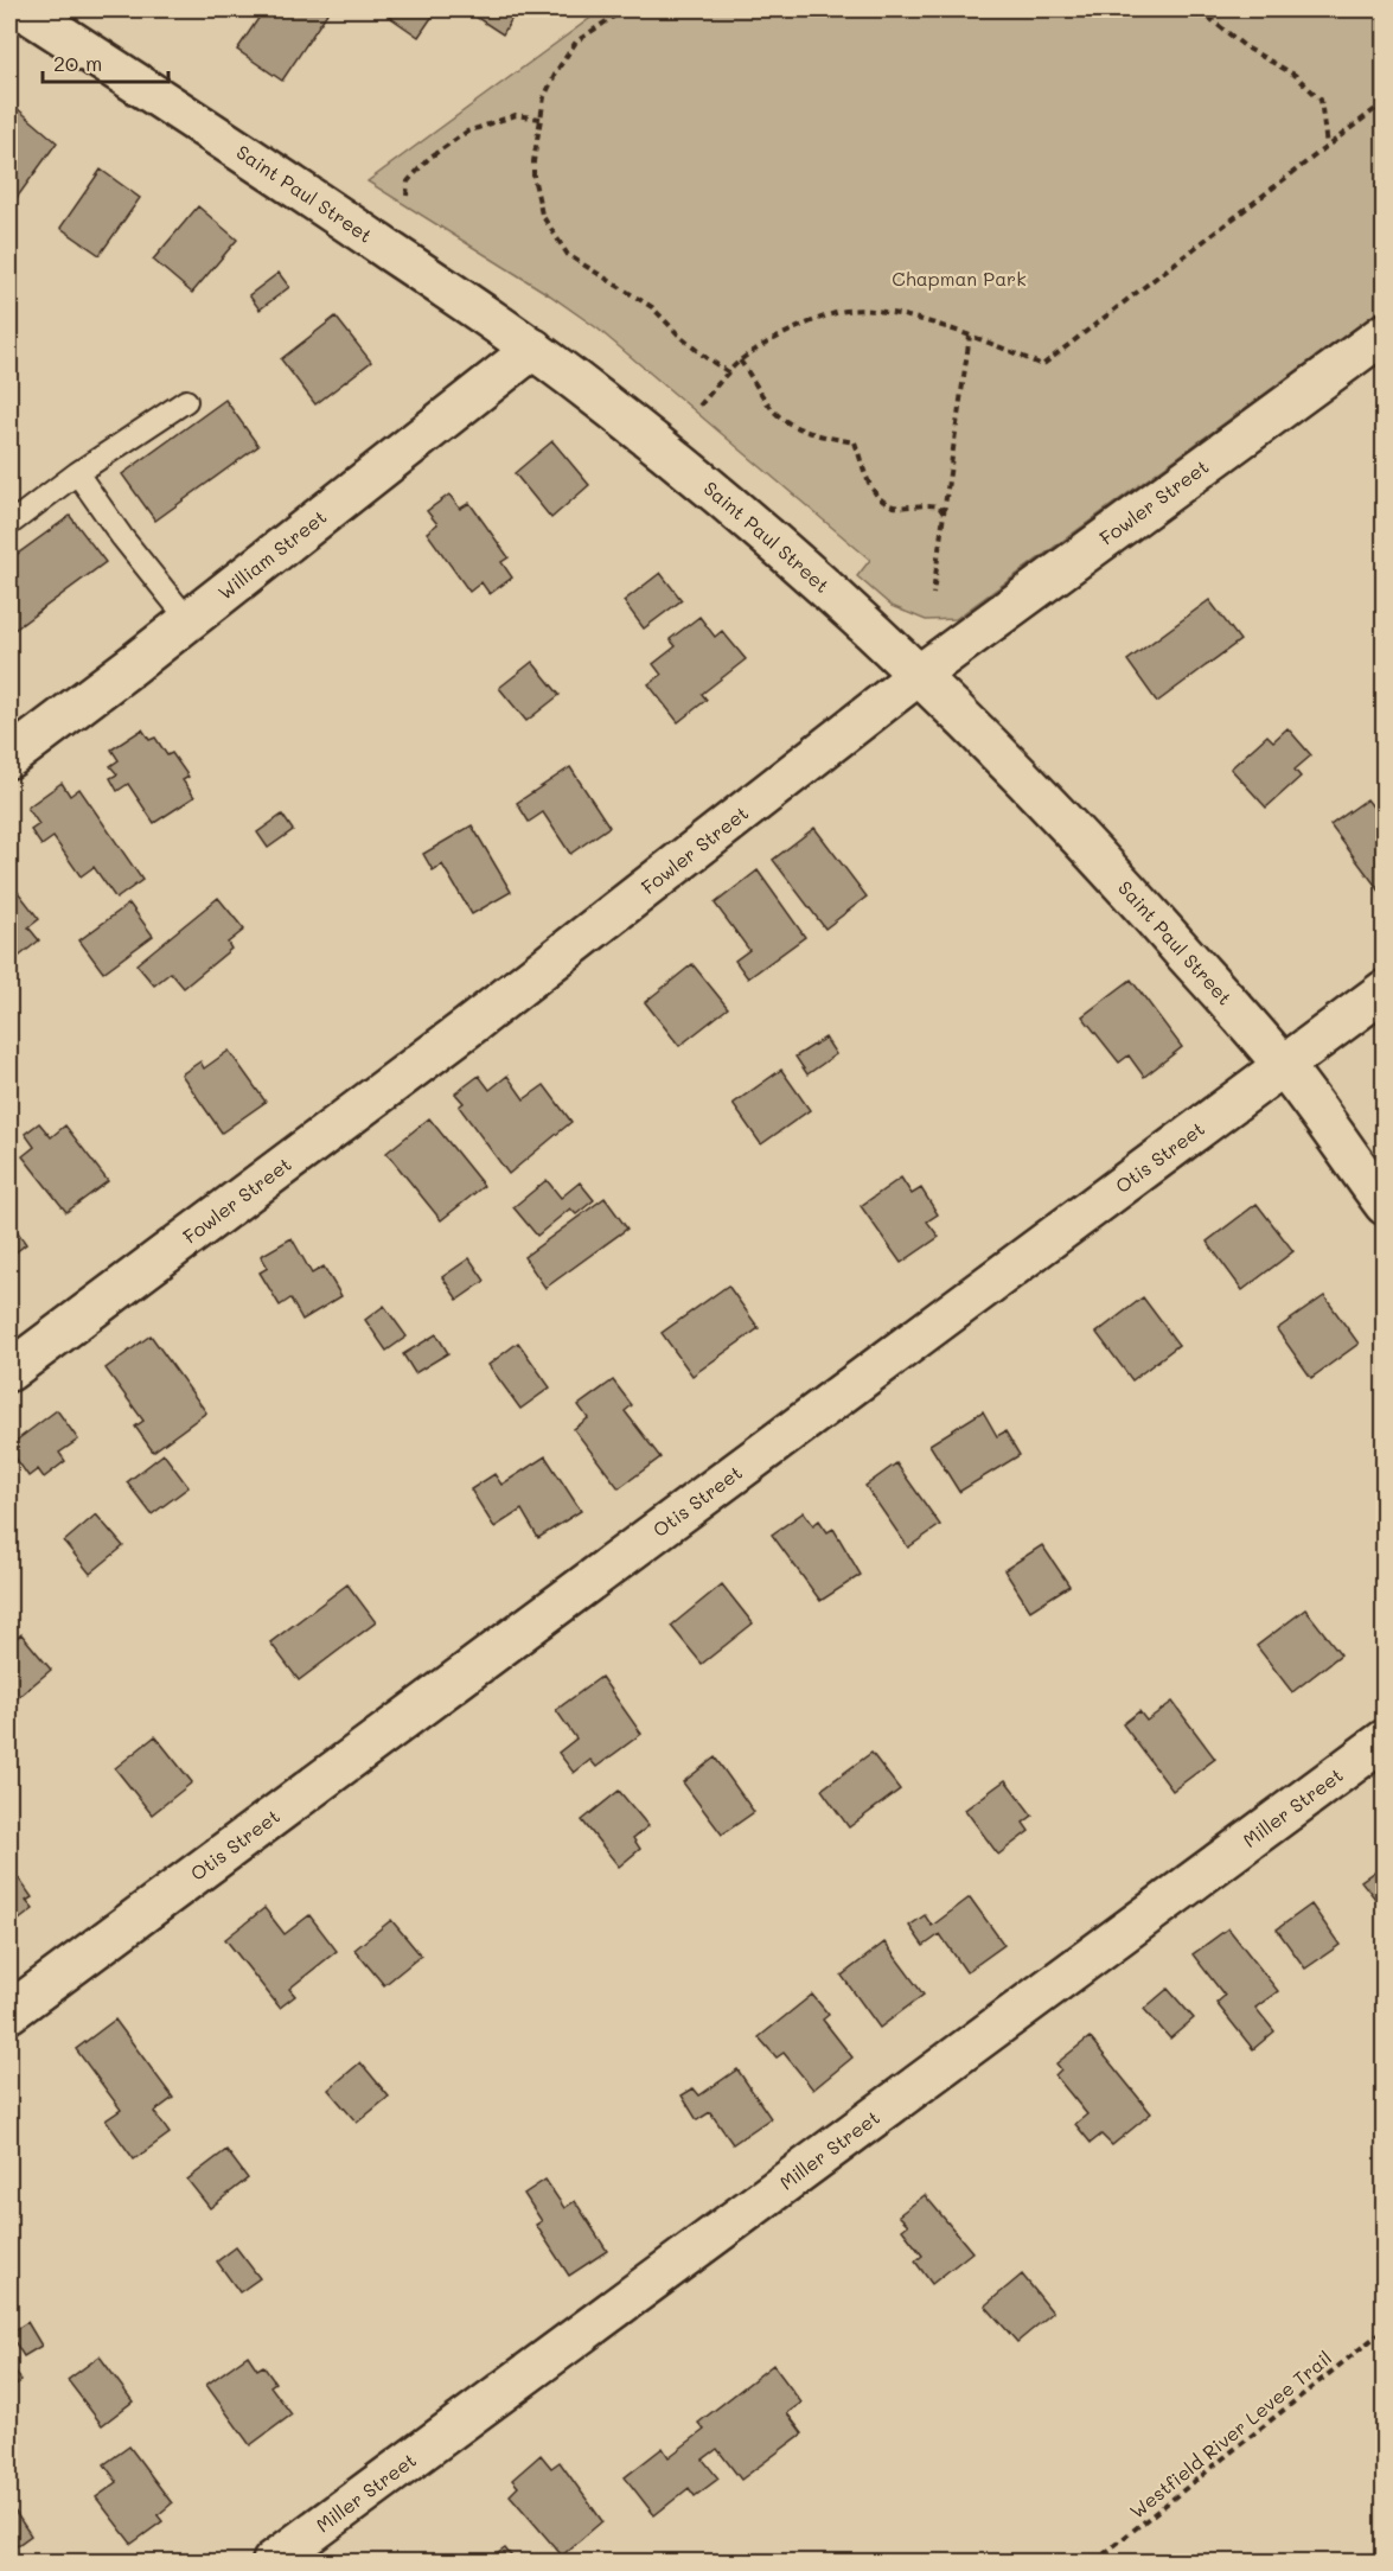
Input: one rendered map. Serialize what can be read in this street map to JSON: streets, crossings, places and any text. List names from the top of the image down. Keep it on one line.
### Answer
{"streets":{"street":["Saint Paul Street","Fowler Street","William Street","Otis Street","Miller Street"],"path":["Westfield River Levee Trail"]},"crossings":[["Saint Paul Street","Fowler Street"],["Saint Paul Street","William Street"],["Saint Paul Street","Otis Street"]],"parks":["Chapman Park"],"scale_bar":"20 m"}
